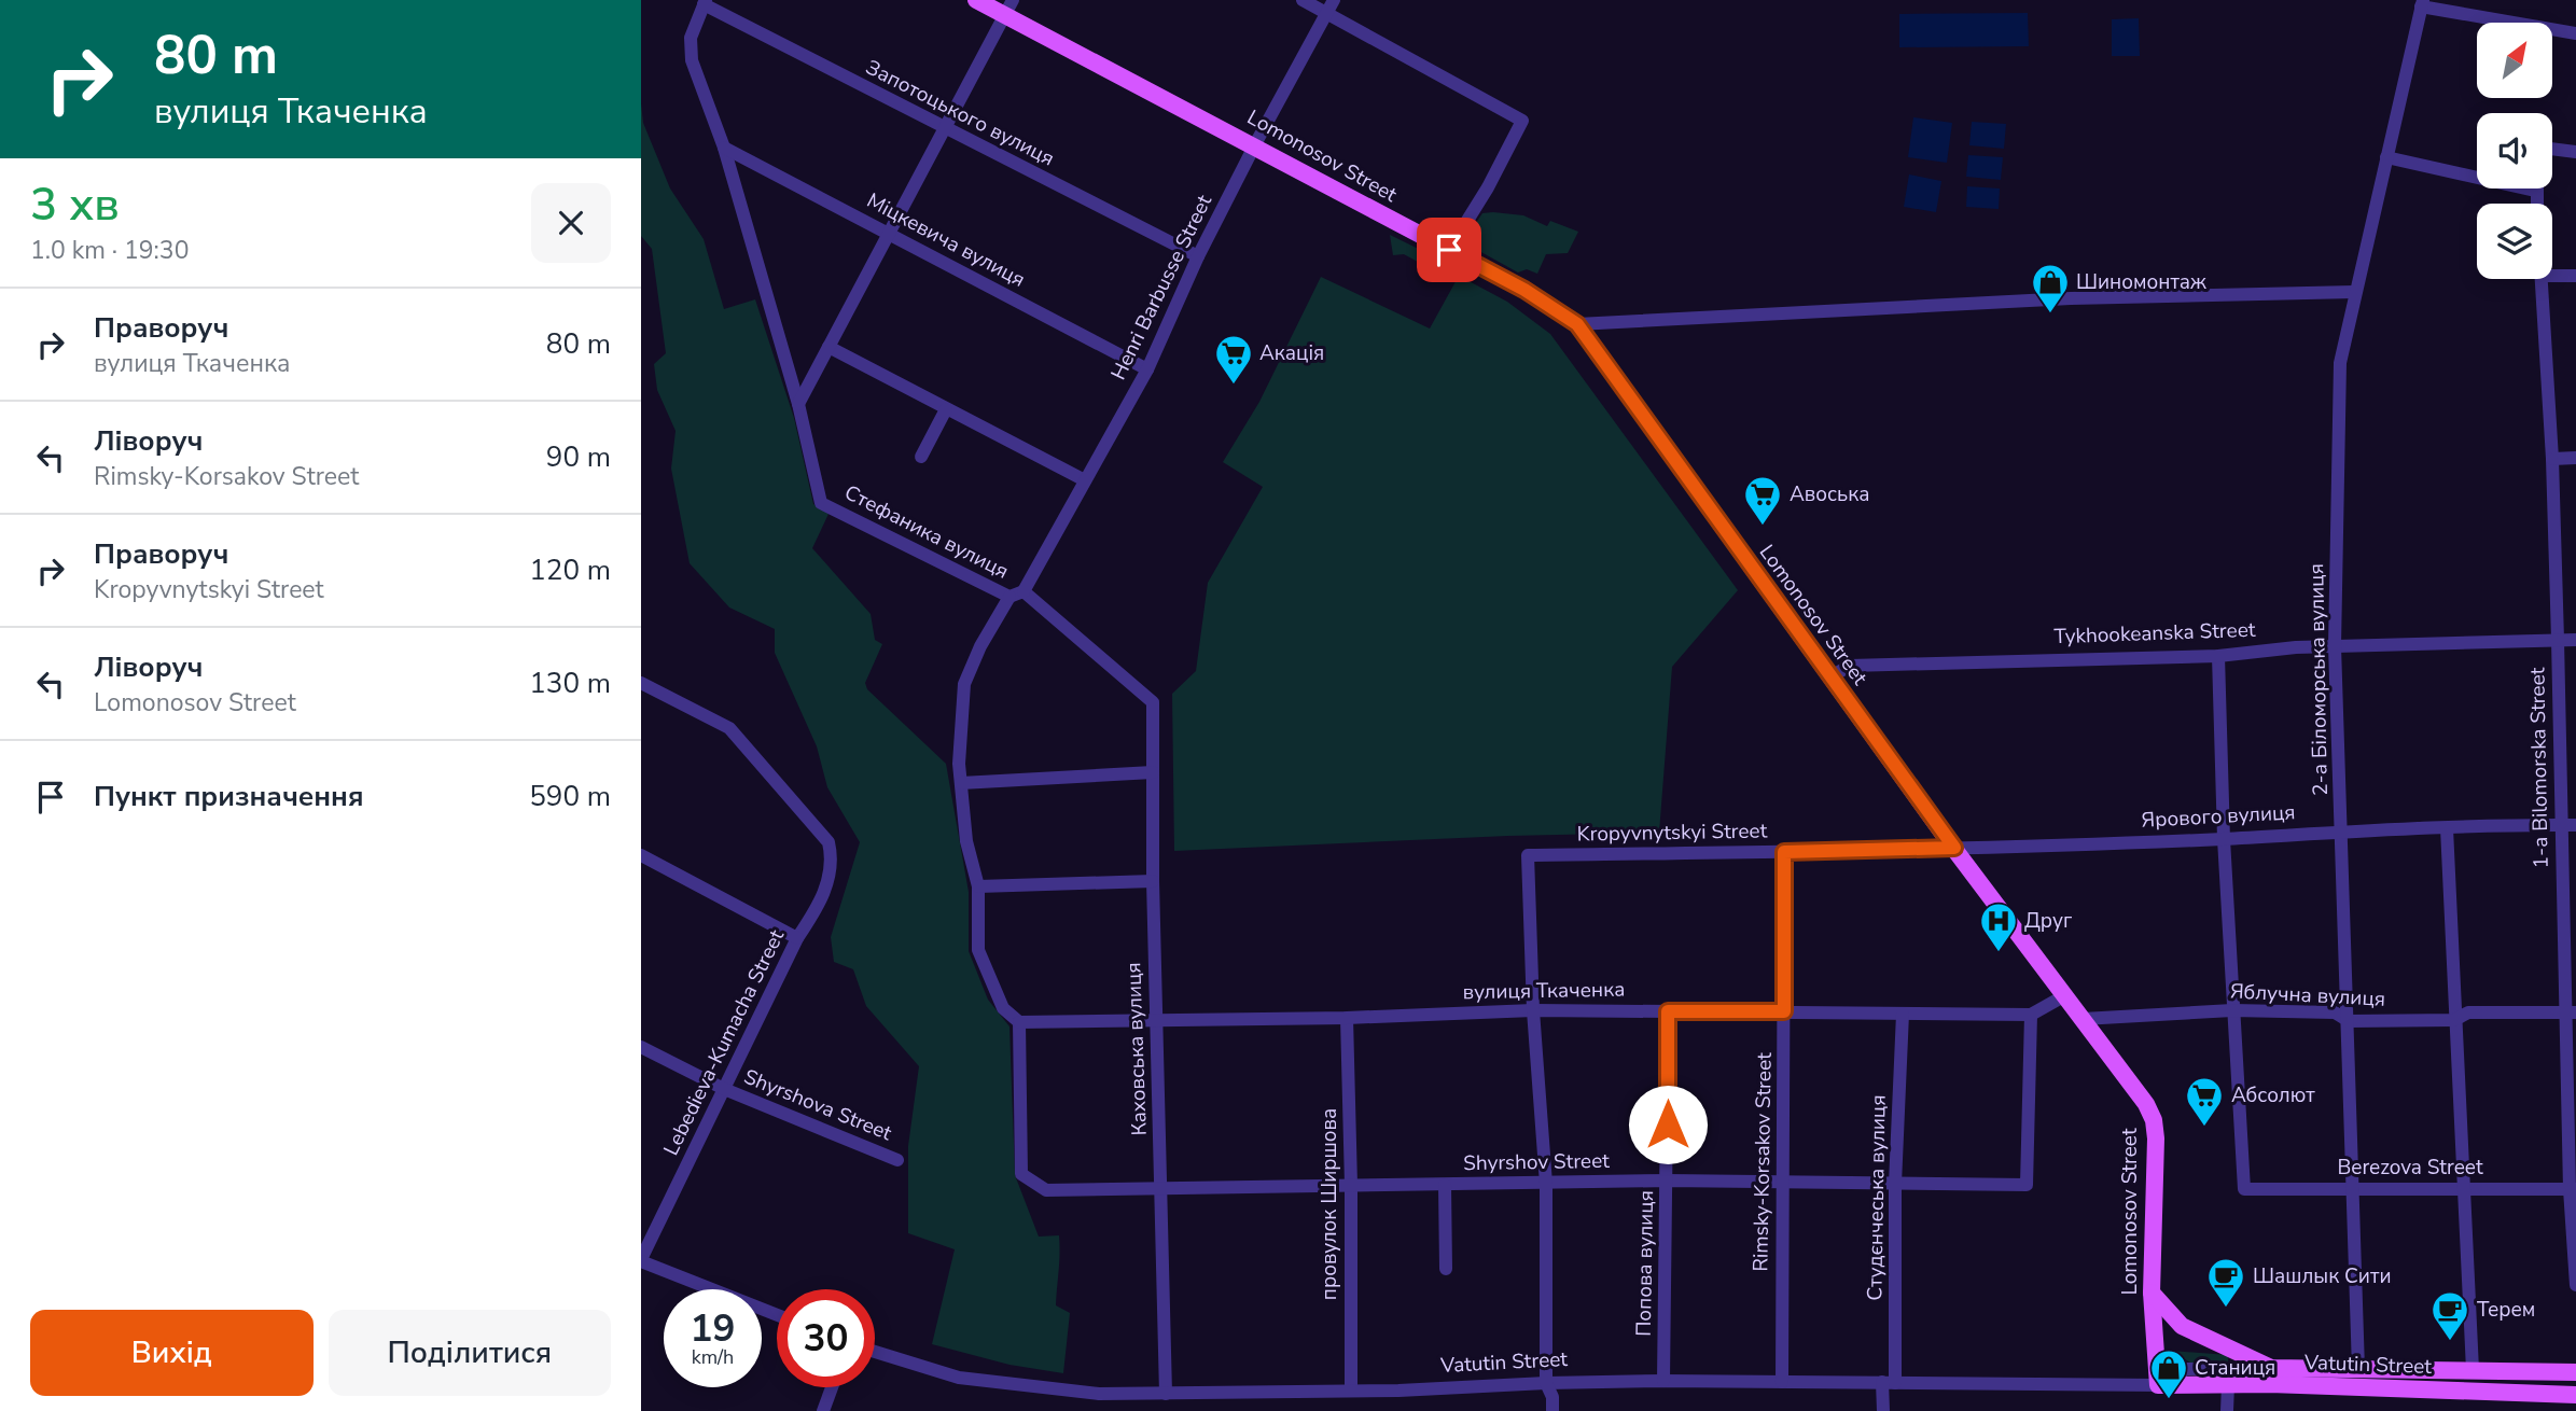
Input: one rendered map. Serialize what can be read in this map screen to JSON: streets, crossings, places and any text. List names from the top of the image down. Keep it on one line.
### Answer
{"streets":{"main road":["Lomonosov Street","Vatutin Street"],"street":["Запотоцького вулиця","Міцкевича вулиця","Henri Barbusse Street","Стефаника вулиця","Tykhookeanska Street","2-а Біломорська вулиця","1-a Bilomorska Street","Ярового вулиця","Kropyvnytskyi Street","вулиця Ткаченка","Яблучна вулиця","Lebedieva-Kumacha Street","Каховська вулиця","Shyrshova Street","Shyrshov Street","Rimsky-Korsakov Street","Berezova Street","Студєнчеська вулиця","провулок Ширшова","Попова вулиця"]},"crossings":[["Запотоцького вулиця","Henri Barbusse Street"],["Lomonosov Street","Henri Barbusse Street"],["Lomonosov Street","Tykhookeanska Street"],["Lomonosov Street","Ярового вулиця"],["Lomonosov Street","Kropyvnytskyi Street"],["Lomonosov Street","вулиця Ткаченка"],["Lomonosov Street","Яблучна вулиця"],["Lomonosov Street","Vatutin Street"],["Міцкевича вулиця","Henri Barbusse Street"],["Henri Barbusse Street","Стефаника вулиця"],["Стефаника вулиця","Каховська вулиця"],["Tykhookeanska Street","2-а Біломорська вулиця"],["Tykhookeanska Street","1-a Bilomorska Street"],["2-а Біломорська вулиця","Ярового вулиця"],["2-а Біломорська вулиця","Яблучна вулиця"],["2-а Біломорська вулиця","Berezova Street"],["2-а Біломорська вулиця","Vatutin Street"],["1-a Bilomorska Street","Ярового вулиця"],["1-a Bilomorska Street","Яблучна вулиця"],["1-a Bilomorska Street","Berezova Street"],["Ярового вулиця","Kropyvnytskyi Street"],["Kropyvnytskyi Street","вулиця Ткаченка"],["Kropyvnytskyi Street","Rimsky-Korsakov Street"],["вулиця Ткаченка","Каховська вулиця"],["вулиця Ткаченка","Shyrshov Street"],["вулиця Ткаченка","Rimsky-Korsakov Street"],["вулиця Ткаченка","Студєнчеська вулиця"],["вулиця Ткаченка","провулок Ширшова"],["вулиця Ткаченка","Попова вулиця"],["Яблучна вулиця","Berezova Street"],["Lebedieva-Kumacha Street","Shyrshova Street"],["Каховська вулиця","Shyrshov Street"],["Каховська вулиця","Vatutin Street"],["Shyrshov Street","Rimsky-Korsakov Street"],["Shyrshov Street","Студєнчеська вулиця"],["Shyrshov Street","провулок Ширшова"],["Shyrshov Street","Попова вулиця"],["Rimsky-Korsakov Street","Vatutin Street"],["Студєнчеська вулиця","Vatutin Street"],["провулок Ширшова","Vatutin Street"],["Попова вулиця","Vatutin Street"]],"places":{"shop":["Шиномонтаж","Станиця"],"supermarket":["Акація","Авоська","Абсолют"],"hospital":["Друг"],"cafe":["Шашлык Сити","Терем"]},"north":"top right","page":{"turn":["80 m","вулиця Ткаченка"],"heading":["3 хв","1.0 km · 19:30"],"list":[{"name":"Праворуч","note":"вулиця Ткаченка","value":"80 m"},{"name":"Ліворуч","note":"Rimsky-Korsakov Street","value":"90 m"},{"name":"Праворуч","note":"Kropyvnytskyi Street","value":"120 m"},{"name":"Ліворуч","note":"Lomonosov Street","value":"130 m"},{"name":"Пункт призначення","value":"590 m"}],"speed":"19 km/h","limit":"30","buttons":["Вихід","Поділитися"]}}
